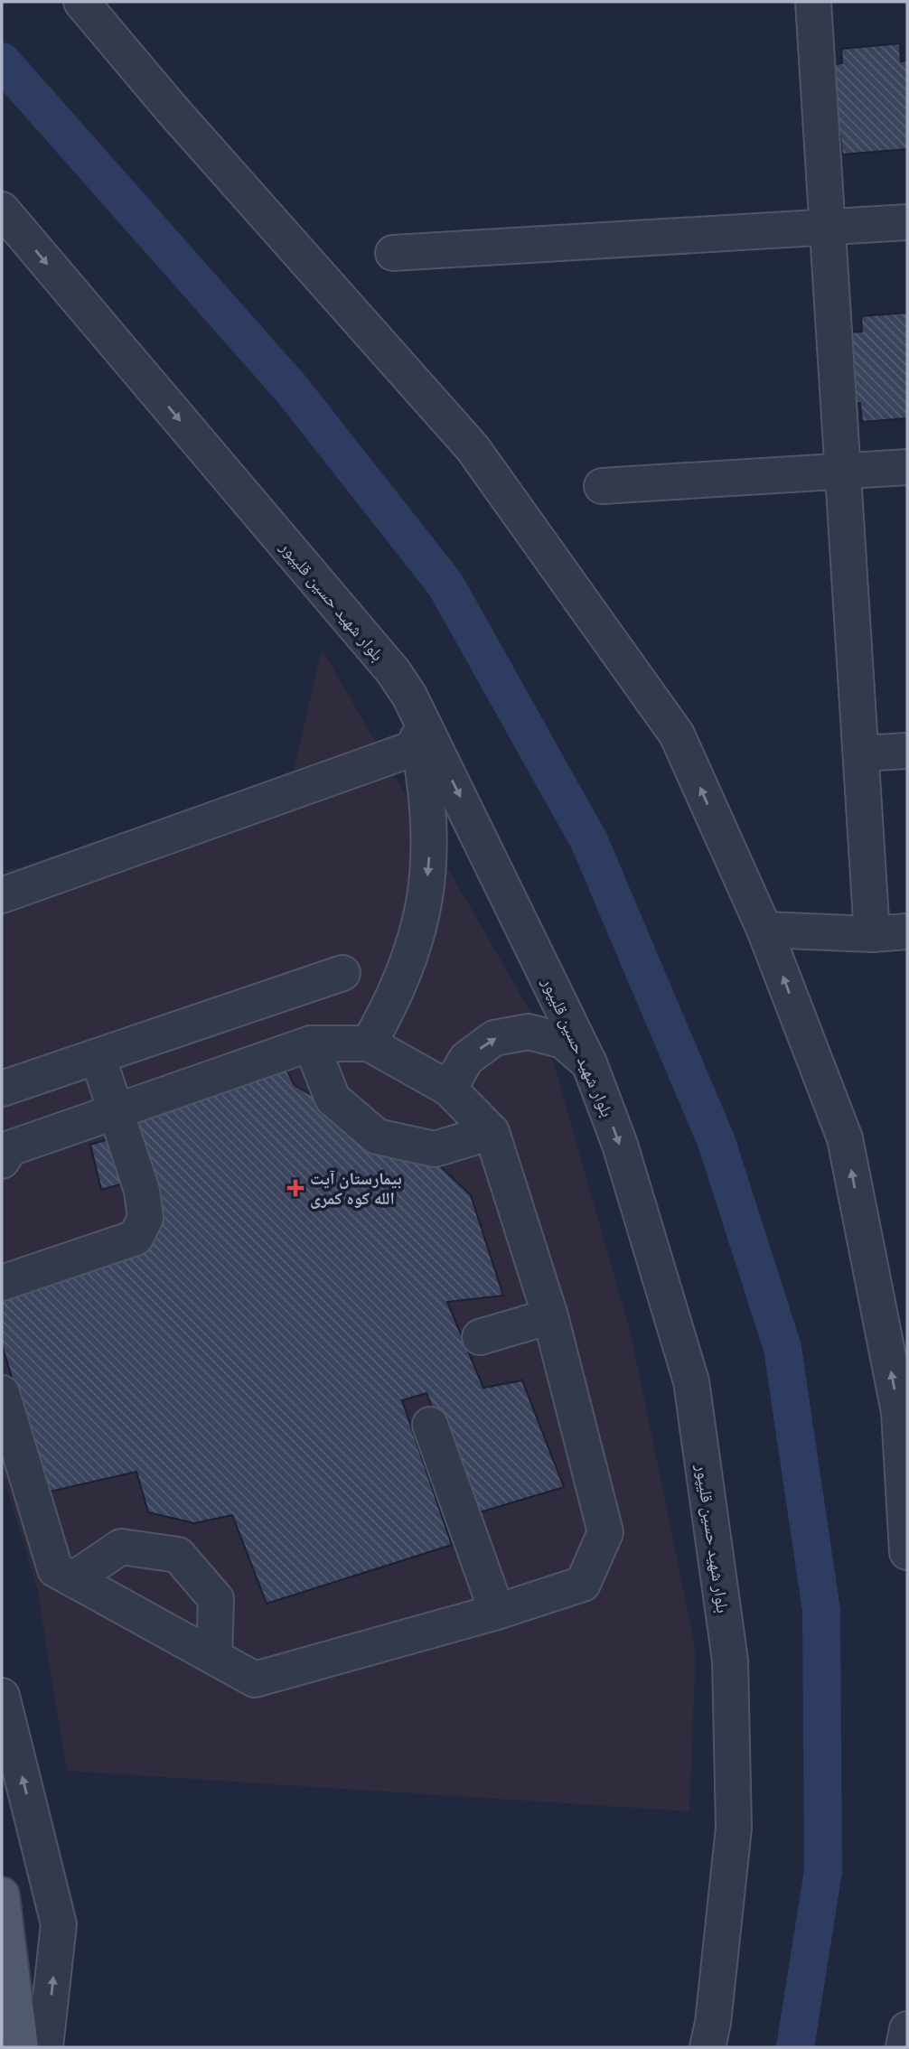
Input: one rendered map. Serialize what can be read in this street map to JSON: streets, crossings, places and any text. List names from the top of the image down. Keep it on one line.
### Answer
{"streets":{"street":["بلوار شهید حسین قلیپور"]},"places":{"health":["بیمارستان آیت الله کوه کمری"]}}
